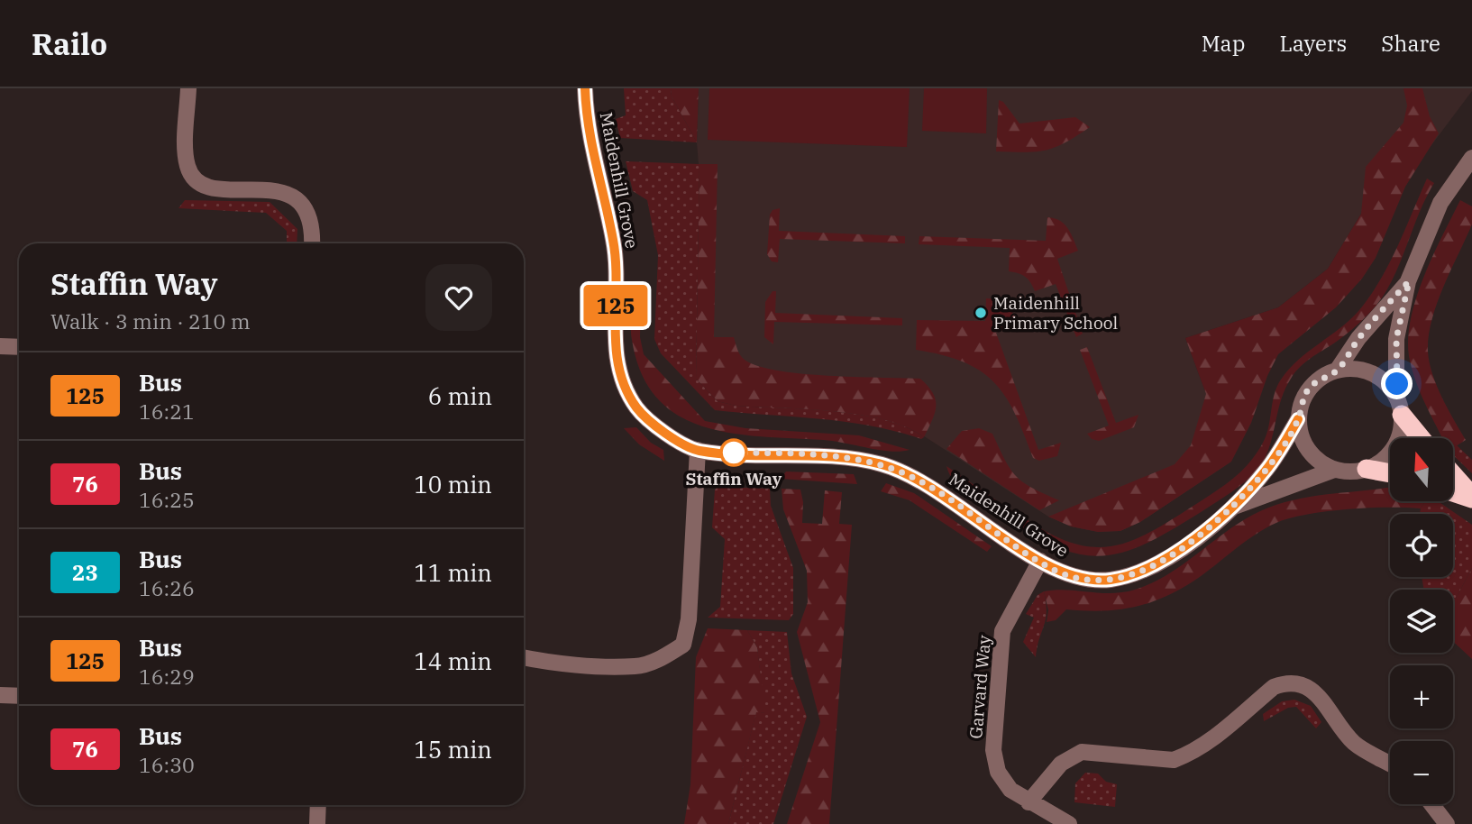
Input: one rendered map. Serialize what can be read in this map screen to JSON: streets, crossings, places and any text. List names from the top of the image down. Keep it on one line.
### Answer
{"streets":{"street":["Maidenhill Grove","Garvard Way"]},"crossings":[["Maidenhill Grove","Garvard Way"]],"places":["Maidenhill Primary School","Staffin Way"],"lines":["bus line 125"],"north":"top","page":{"header":"Railo","nav":["Map","Layers","Share"],"on_map":"125","heading":["Staffin Way","Walk · 3 min · 210 m"],"list":[{"mark":"125","name":"Bus","note":"16:21","value":"6 min"},{"mark":"76","name":"Bus","note":"16:25","value":"10 min"},{"mark":"23","name":"Bus","note":"16:26","value":"11 min"},{"mark":"125","name":"Bus","note":"16:29","value":"14 min"},{"mark":"76","name":"Bus","note":"16:30","value":"15 min"}],"map_buttons":["+","−"]}}
